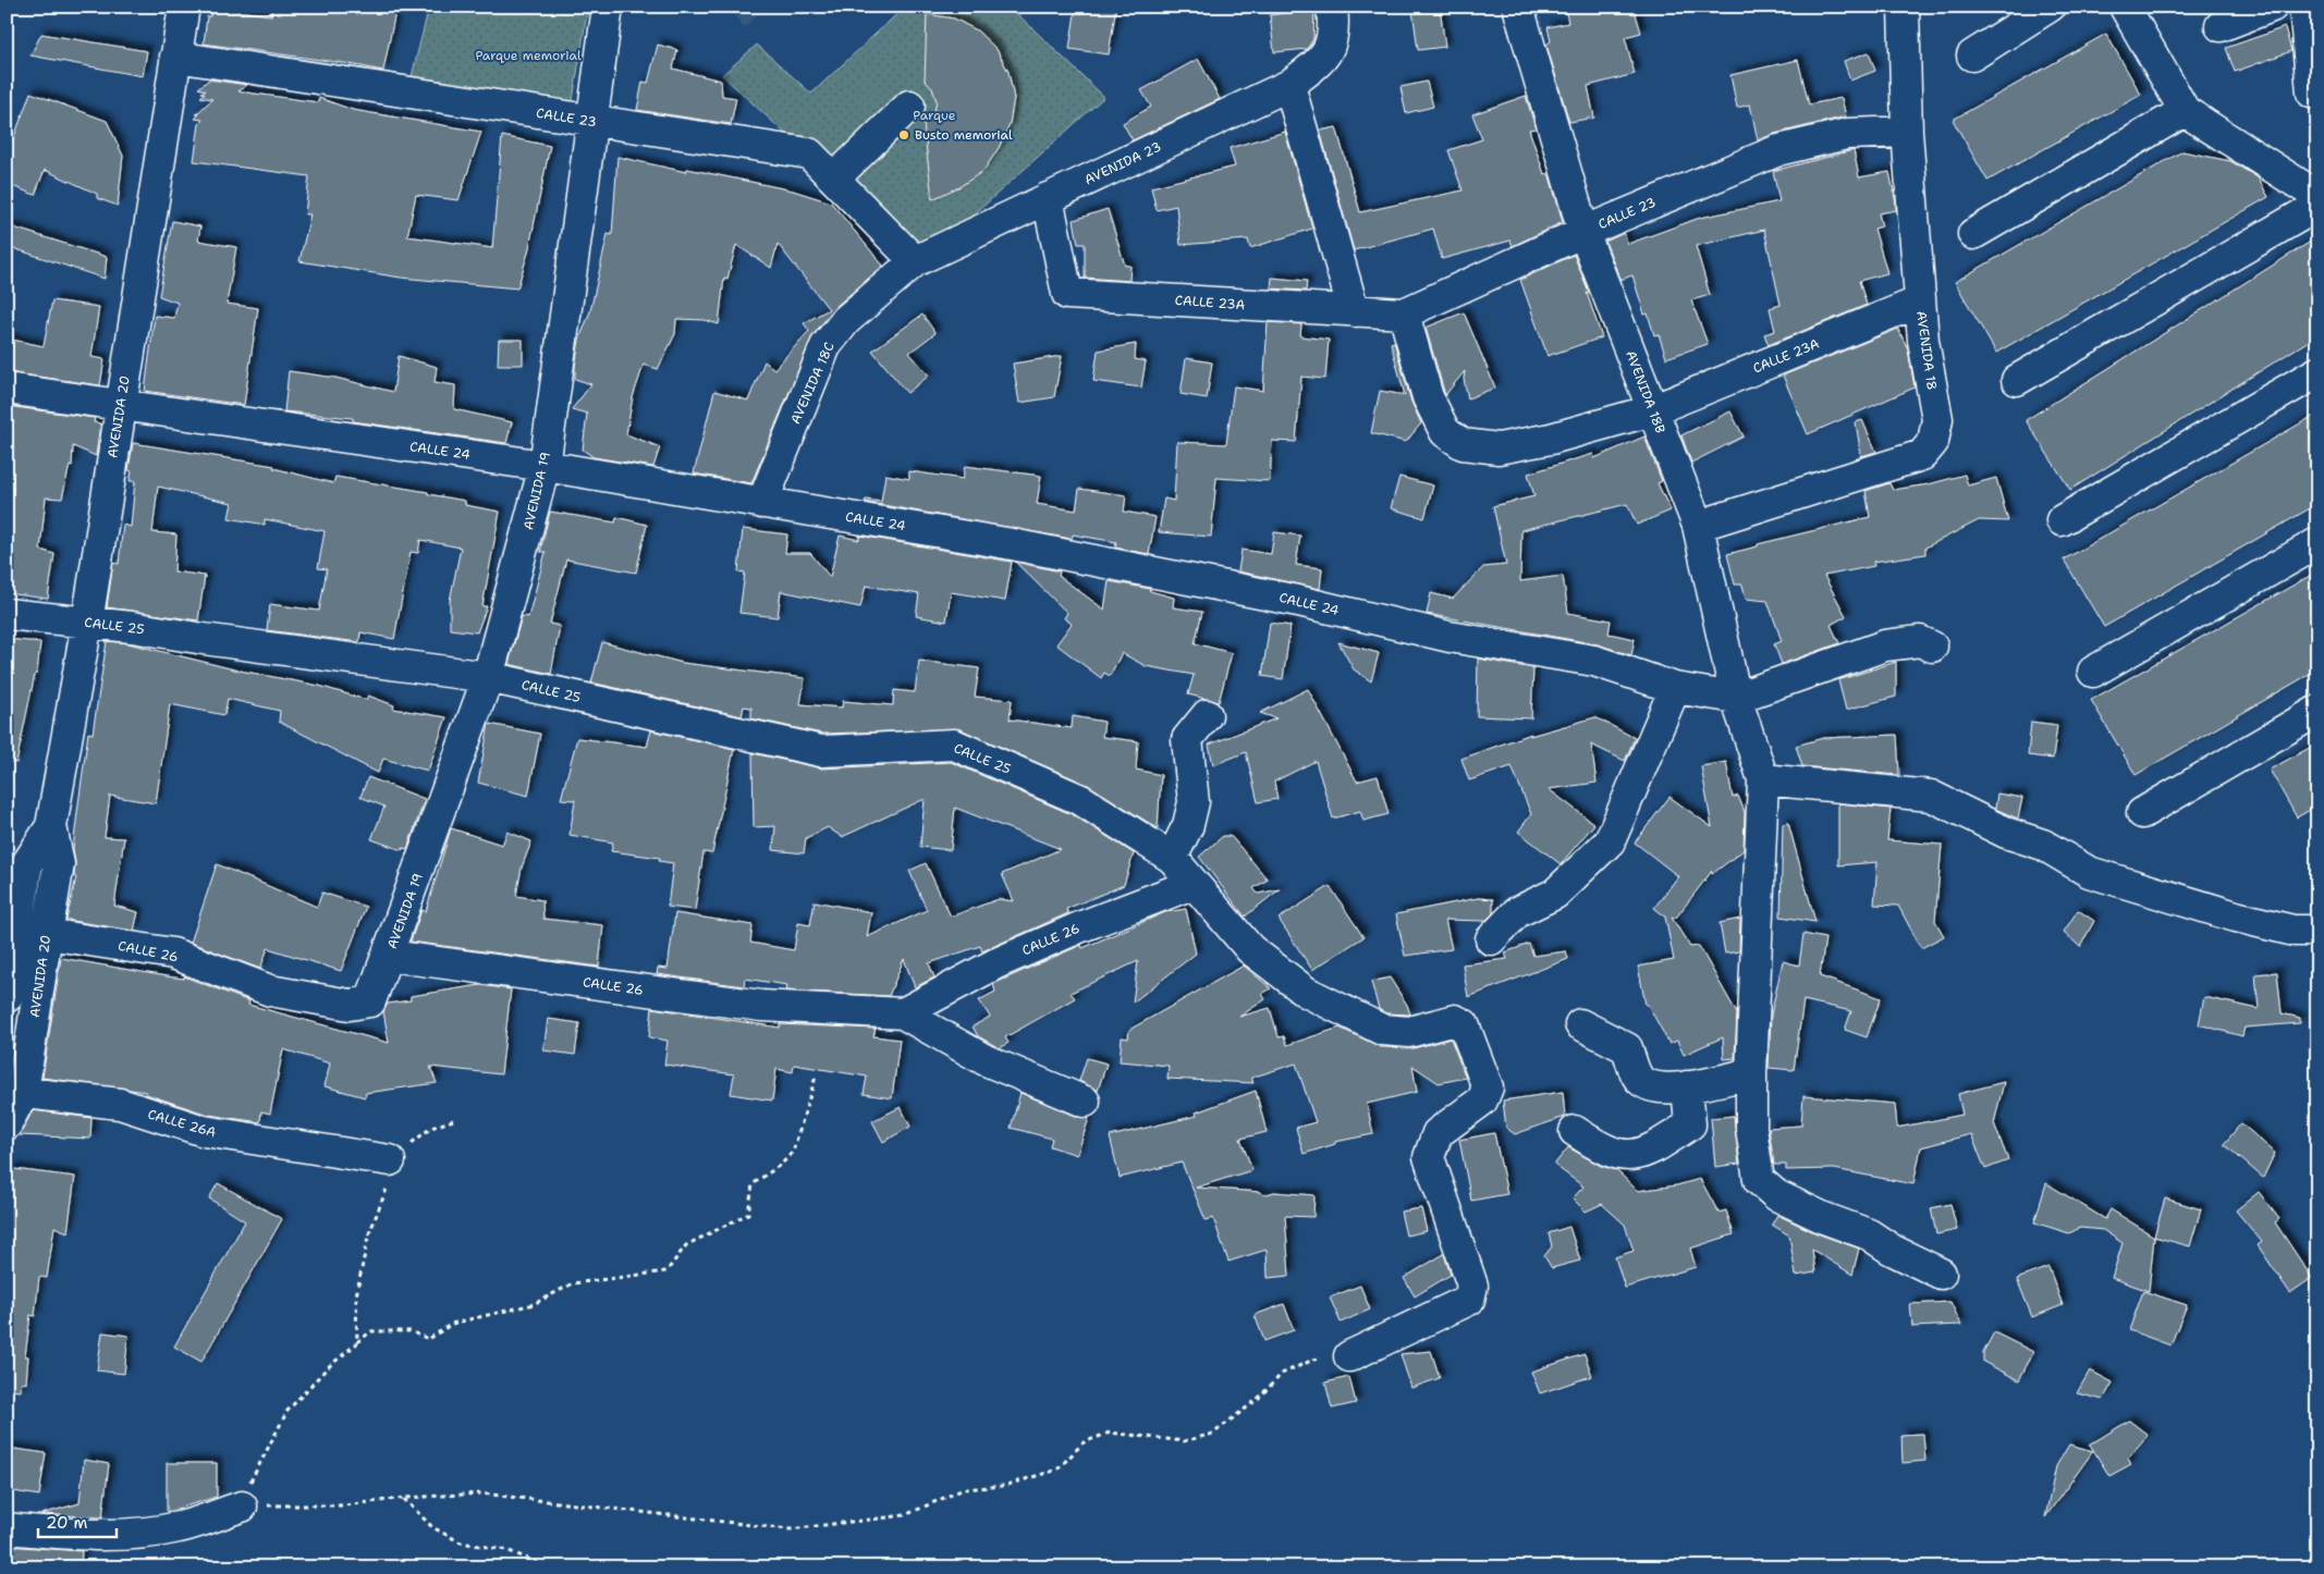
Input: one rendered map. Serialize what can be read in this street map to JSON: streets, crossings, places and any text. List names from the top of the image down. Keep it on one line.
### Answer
{"streets":{"street":["CALLE 23","AVENIDA 23","CALLE 23A","AVENIDA 18","AVENIDA 18C","AVENIDA 18B","AVENIDA 20","CALLE 24","AVENIDA 19","CALLE 25","CALLE 26","CALLE 26A"]},"crossings":[["CALLE 23","AVENIDA 23"],["CALLE 23","CALLE 23A"],["CALLE 23","AVENIDA 18"],["CALLE 23","AVENIDA 18C"],["CALLE 23","AVENIDA 18B"],["CALLE 23","AVENIDA 20"],["CALLE 23","AVENIDA 19"],["AVENIDA 23","CALLE 23A"],["AVENIDA 23","AVENIDA 18C"],["CALLE 23A","AVENIDA 18"],["CALLE 23A","AVENIDA 18B"],["AVENIDA 18","AVENIDA 18B"],["AVENIDA 18C","CALLE 24"],["AVENIDA 18B","CALLE 24"],["AVENIDA 20","CALLE 24"],["AVENIDA 20","CALLE 25"],["AVENIDA 20","CALLE 26"],["AVENIDA 20","CALLE 26A"],["CALLE 24","AVENIDA 19"],["AVENIDA 19","CALLE 25"],["AVENIDA 19","CALLE 26"],["CALLE 25","CALLE 26"]],"parks":["Parque memorial","Parque"],"places":["Busto memorial"],"scale_bar":"20 m"}
